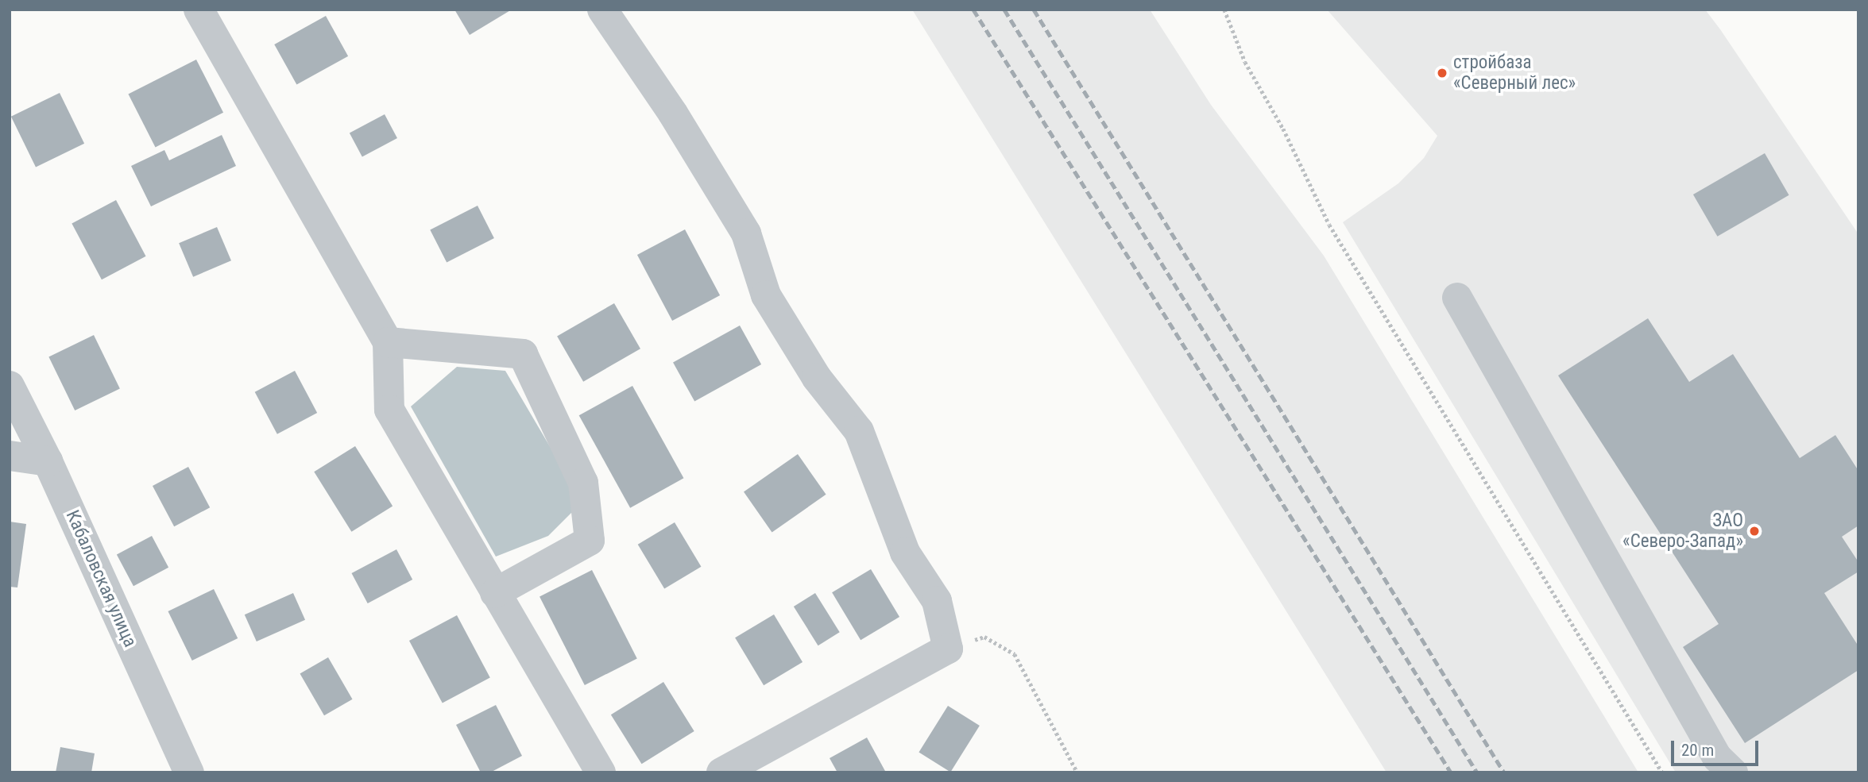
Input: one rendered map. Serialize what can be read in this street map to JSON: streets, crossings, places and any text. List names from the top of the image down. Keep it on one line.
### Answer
{"streets":{"street":["Кабаловская улица"]},"places":["стройбаза «Северный лес»","ЗАО «Северо-Запад»"],"scale_bar":"20 m"}
